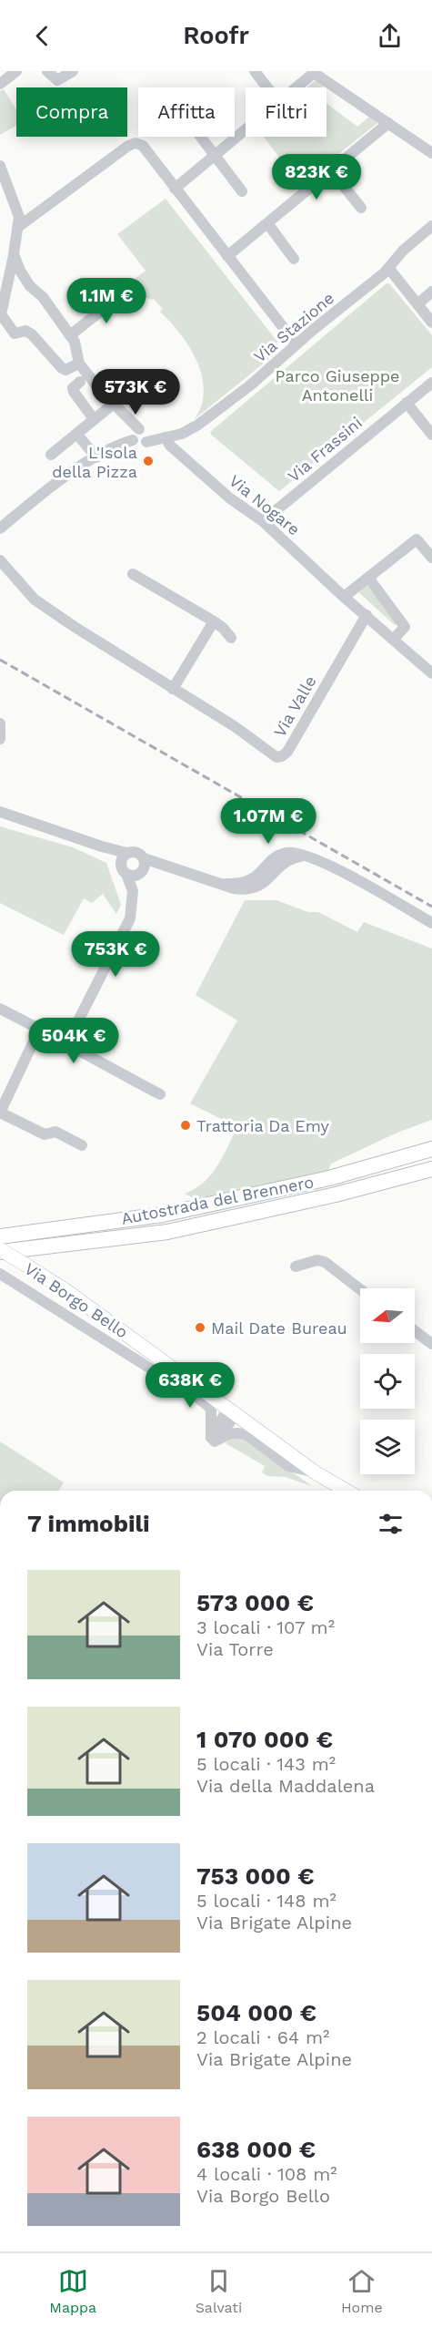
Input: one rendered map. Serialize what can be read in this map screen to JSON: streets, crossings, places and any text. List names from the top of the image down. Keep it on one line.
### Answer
{"streets":{"highway":["Autostrada del Brennero"],"main road":["Via Borgo Bello"],"street":["Via Stazione","Via Frassini","Via Nogare","Via Valle"]},"crossings":[["Via Stazione","Via Nogare"],["Via Frassini","Via Nogare"],["Via Nogare","Via Valle"],["Autostrada del Brennero","Via Borgo Bello"]],"parks":["Parco Giuseppe Antonelli"],"places":["L'Isola della Pizza","Trattoria Da Emy","Mail Date Bureau"],"north":"left","page":{"header":"Roofr","chip":["Compra","Affitta","Filtri"],"price":["823K €","1.1M €","573K €","1.07M €","753K €","504K €","638K €"],"heading":"7 immobili","list":[{"name":"573 000 €","note":"3 locali · 107 m² · Via Torre"},{"name":"1 070 000 €","note":"5 locali · 143 m² · Via della Maddalena"},{"name":"753 000 €","note":"5 locali · 148 m² · Via Brigate Alpine"},{"name":"504 000 €","note":"2 locali · 64 m² · Via Brigate Alpine"},{"name":"638 000 €","note":"4 locali · 108 m² · Via Borgo Bello"}],"tabs":["Mappa","Salvati","Home"]}}
